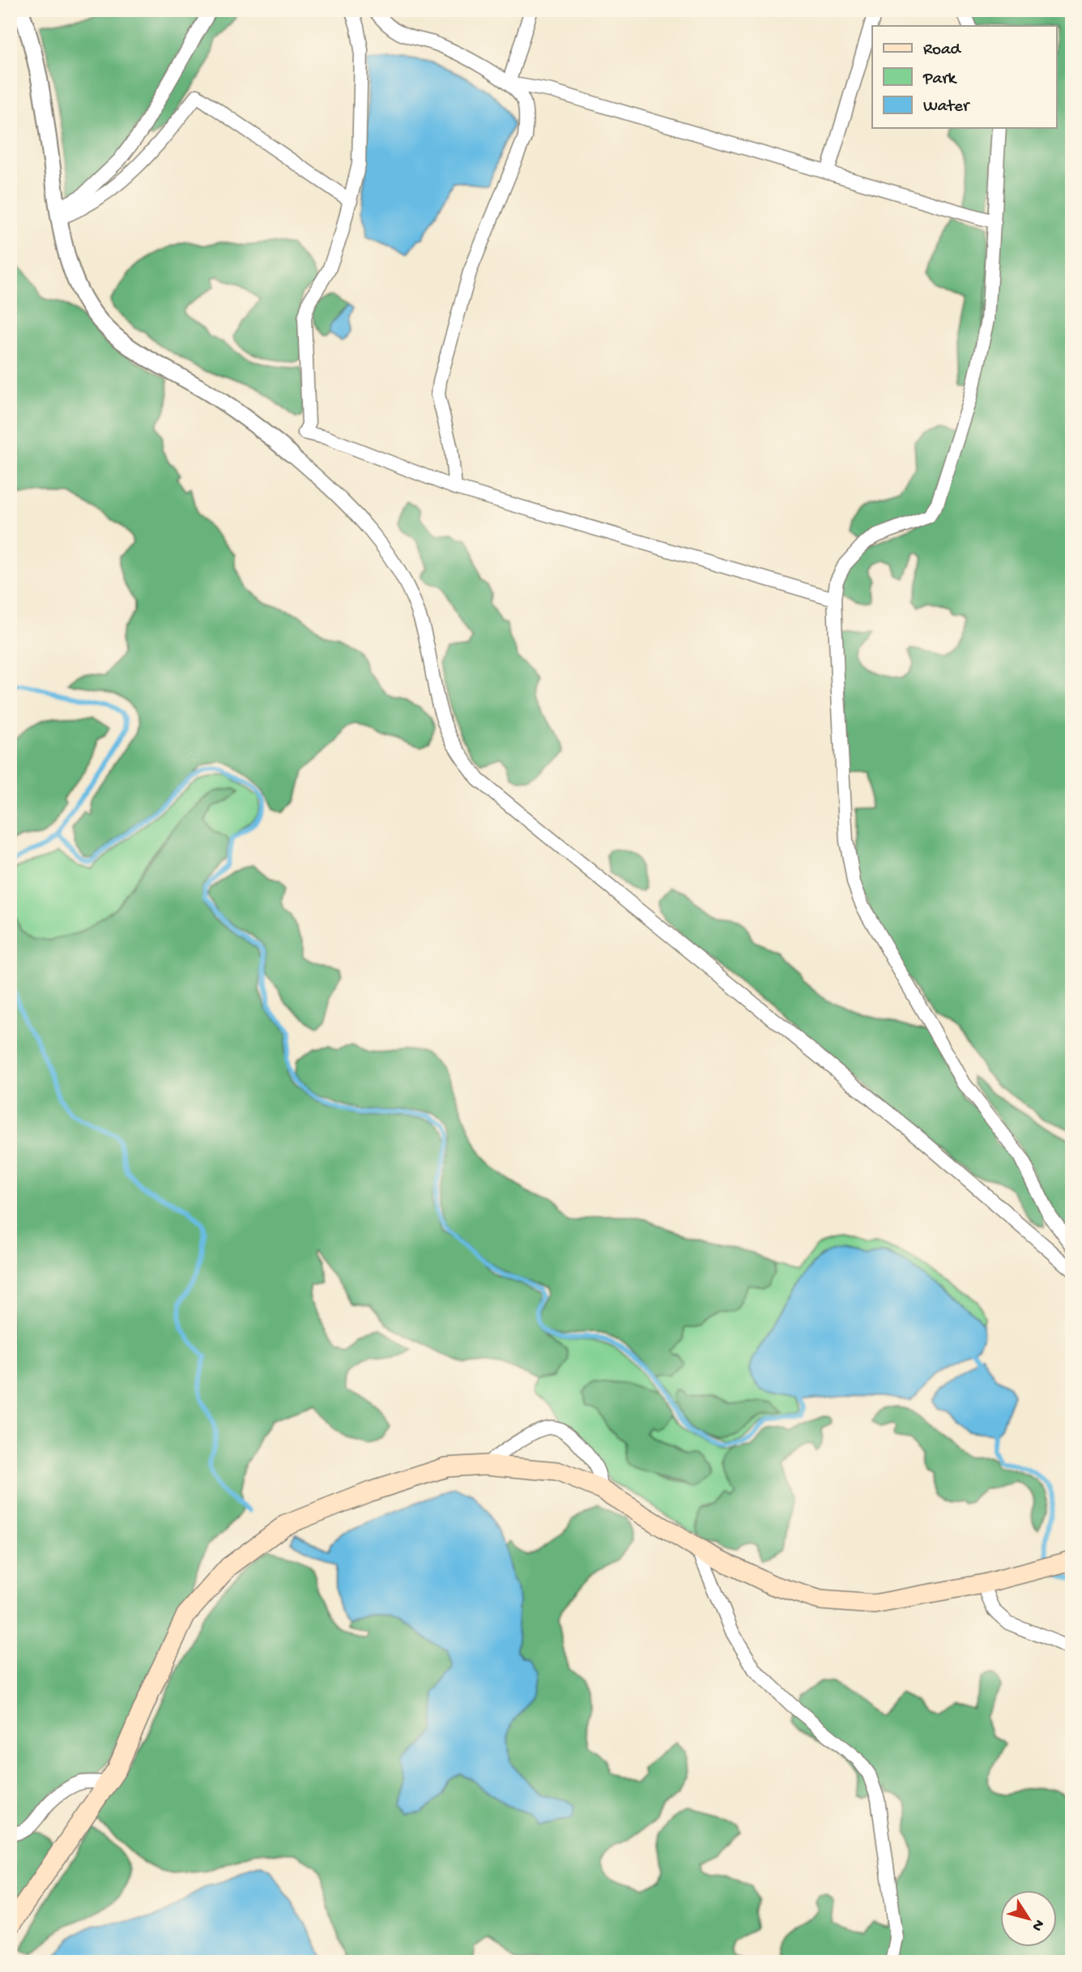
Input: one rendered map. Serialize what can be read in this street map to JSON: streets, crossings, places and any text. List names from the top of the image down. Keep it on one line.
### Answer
{"legend":["Road","Park","Water"],"north":"bottom right"}
